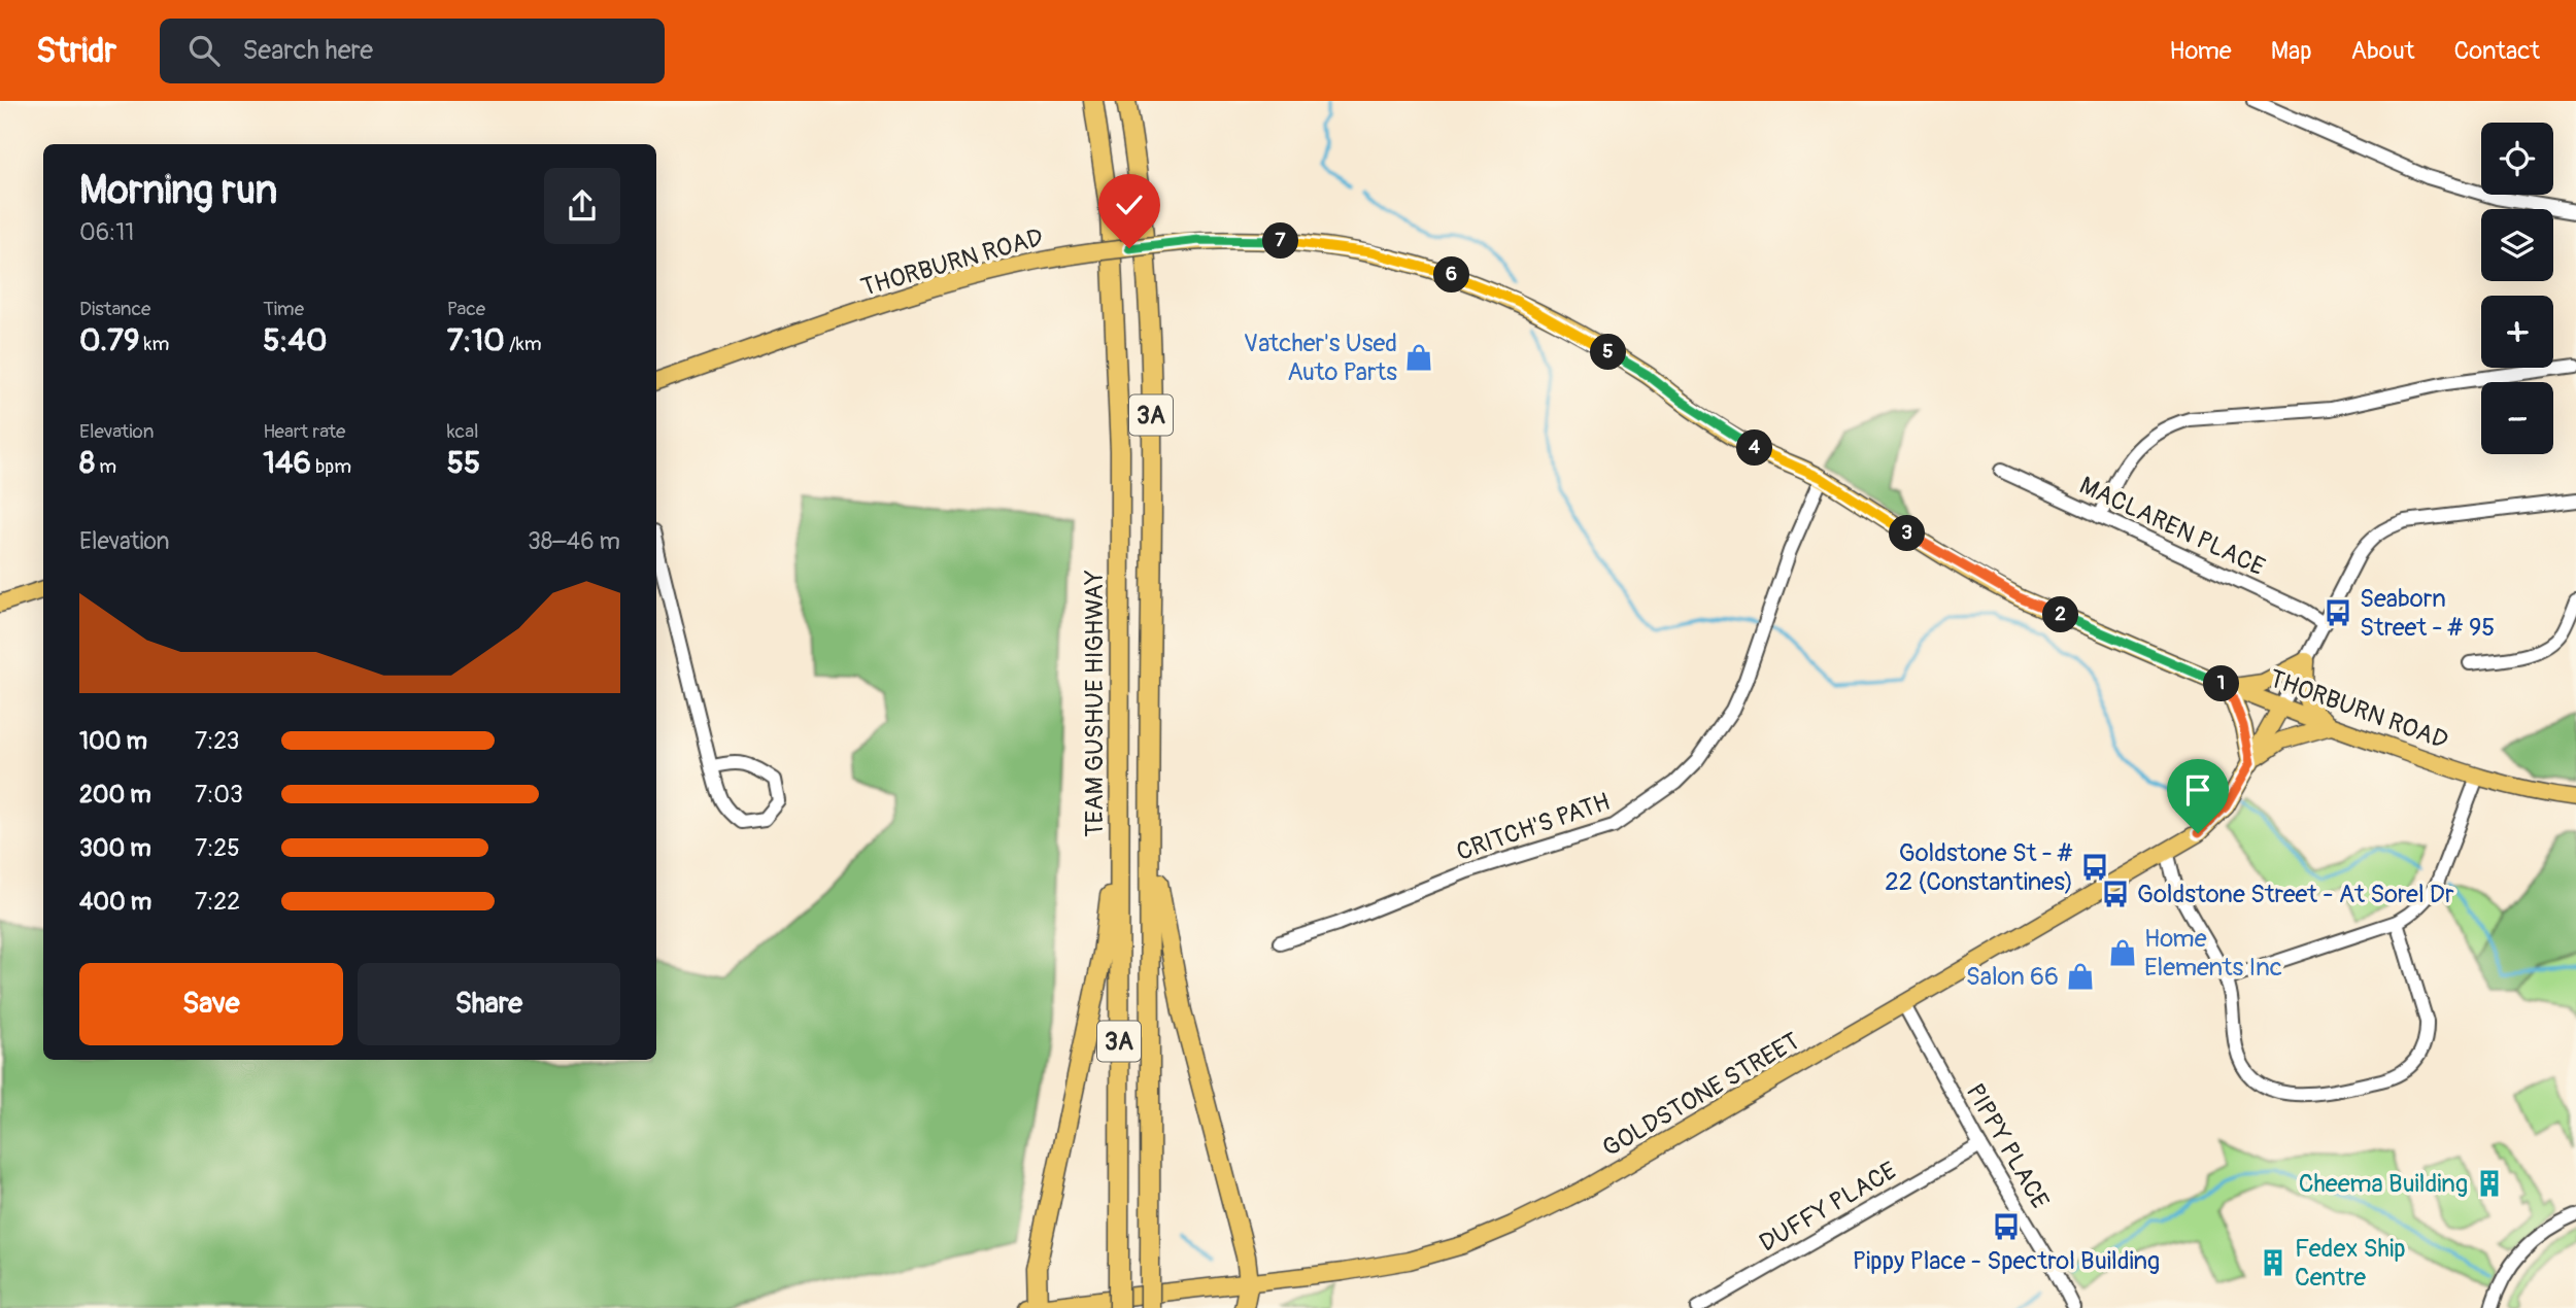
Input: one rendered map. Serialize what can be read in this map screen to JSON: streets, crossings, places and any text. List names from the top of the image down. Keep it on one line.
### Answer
{"streets":{"highway":["3A","TEAM GUSHUE HIGHWAY"],"main road":["THORBURN ROAD","GOLDSTONE STREET"],"street":["MACLAREN PLACE","CRITCH'S PATH","PIPPY PLACE","DUFFY PLACE"]},"crossings":[["THORBURN ROAD","CRITCH'S PATH"],["THORBURN ROAD","GOLDSTONE STREET"],["GOLDSTONE STREET","PIPPY PLACE"],["PIPPY PLACE","DUFFY PLACE"]],"places":{"shop":["Vatcher's Used Auto Parts","Home Elements Inc","Salon 66"],"bus stop":["Seaborn Street - # 95","Goldstone St - # 22 (Constantines)","Goldstone Street - At Sorel Dr","Pippy Place - Spectrol Building"],"building":["Cheema Building","Fedex Ship Centre"]},"page":{"header":"Stridr","search":"Search here","nav":["Home","Map","About","Contact"],"map_buttons":["+","−"],"heading":["Morning run","06:11"],"pins":["7","6","5","4","3","2","1"],"stats":[["Distance","0.79 km"],["Time","5:40"],["Pace","7:10 /km"],["Elevation","8 m"],["Heart rate","146 bpm"],["kcal","55"]],"chart":["Elevation","38–46 m"],"list":[{"name":"100 m","note":"7:23"},{"name":"200 m","note":"7:03"},{"name":"300 m","note":"7:25"},{"name":"400 m","note":"7:22"}],"buttons":["Save","Share"]}}
